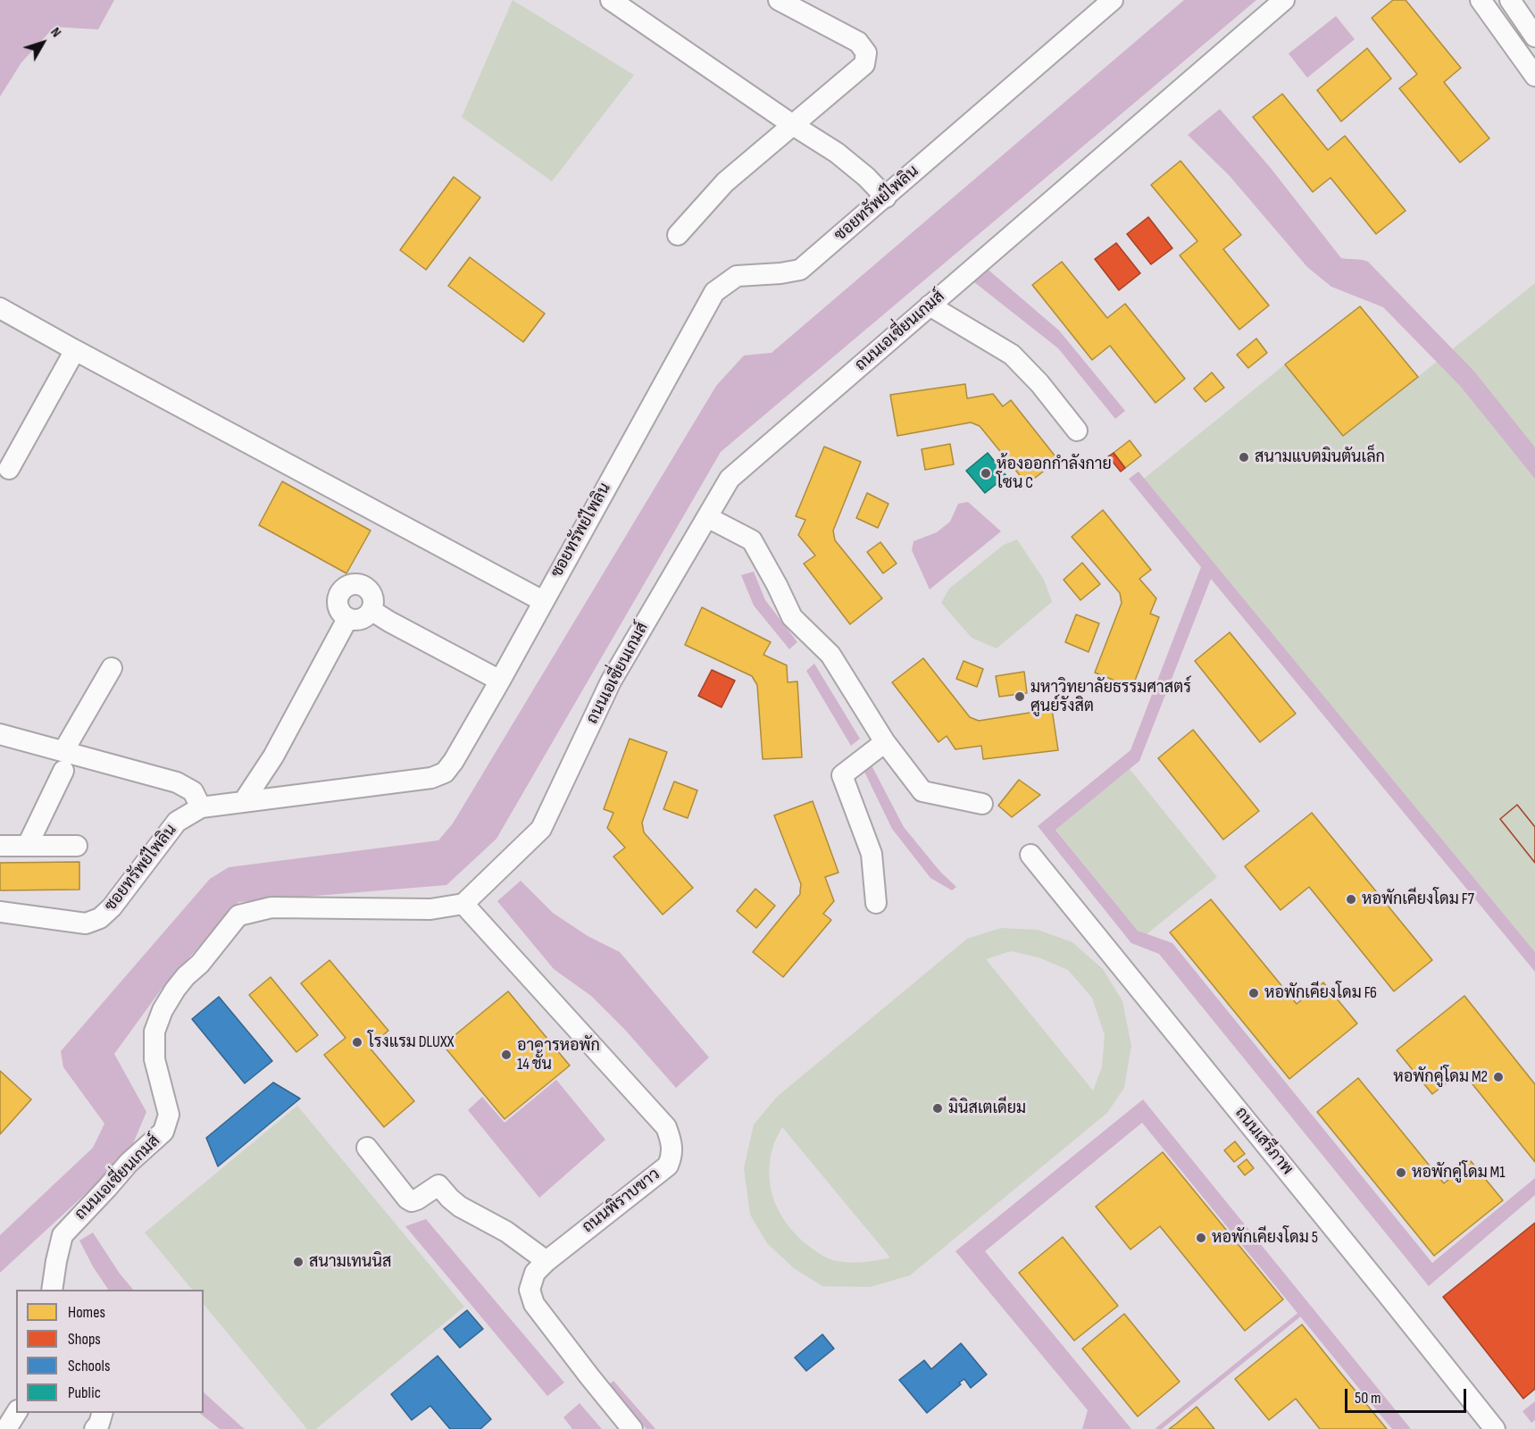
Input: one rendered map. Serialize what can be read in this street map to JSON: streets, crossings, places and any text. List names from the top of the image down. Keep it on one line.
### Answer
{"streets":{"street":["ซอยทรัพย์ไพลิน","ถนนเอเซี่ยนเกมส์","ถนนเสรีภาพ","ถนนพิราบขาว"]},"crossings":[["ถนนเอเซี่ยนเกมส์","ถนนพิราบขาว"]],"places":["สนามแบตมินตันเล็ก","ห้องออกกำลังกาย โซน C","มหาวิทยาลัยธรรมศาสตร์ ศูนย์รังสิต","หอพักเคียงโดม F7","หอพักเคียงโดม F6","โรงแรม DLUXX","อาคารหอพัก 14 ชั้น","หอพักคู่โดม M2","มินิสเตเดียม","หอพักคู่โดม M1","หอพักเคียงโดม 5","สนามเทนนิส"],"legend":["Homes","Shops","Schools","Public"],"scale_bar":"50 m","north":"top right"}
